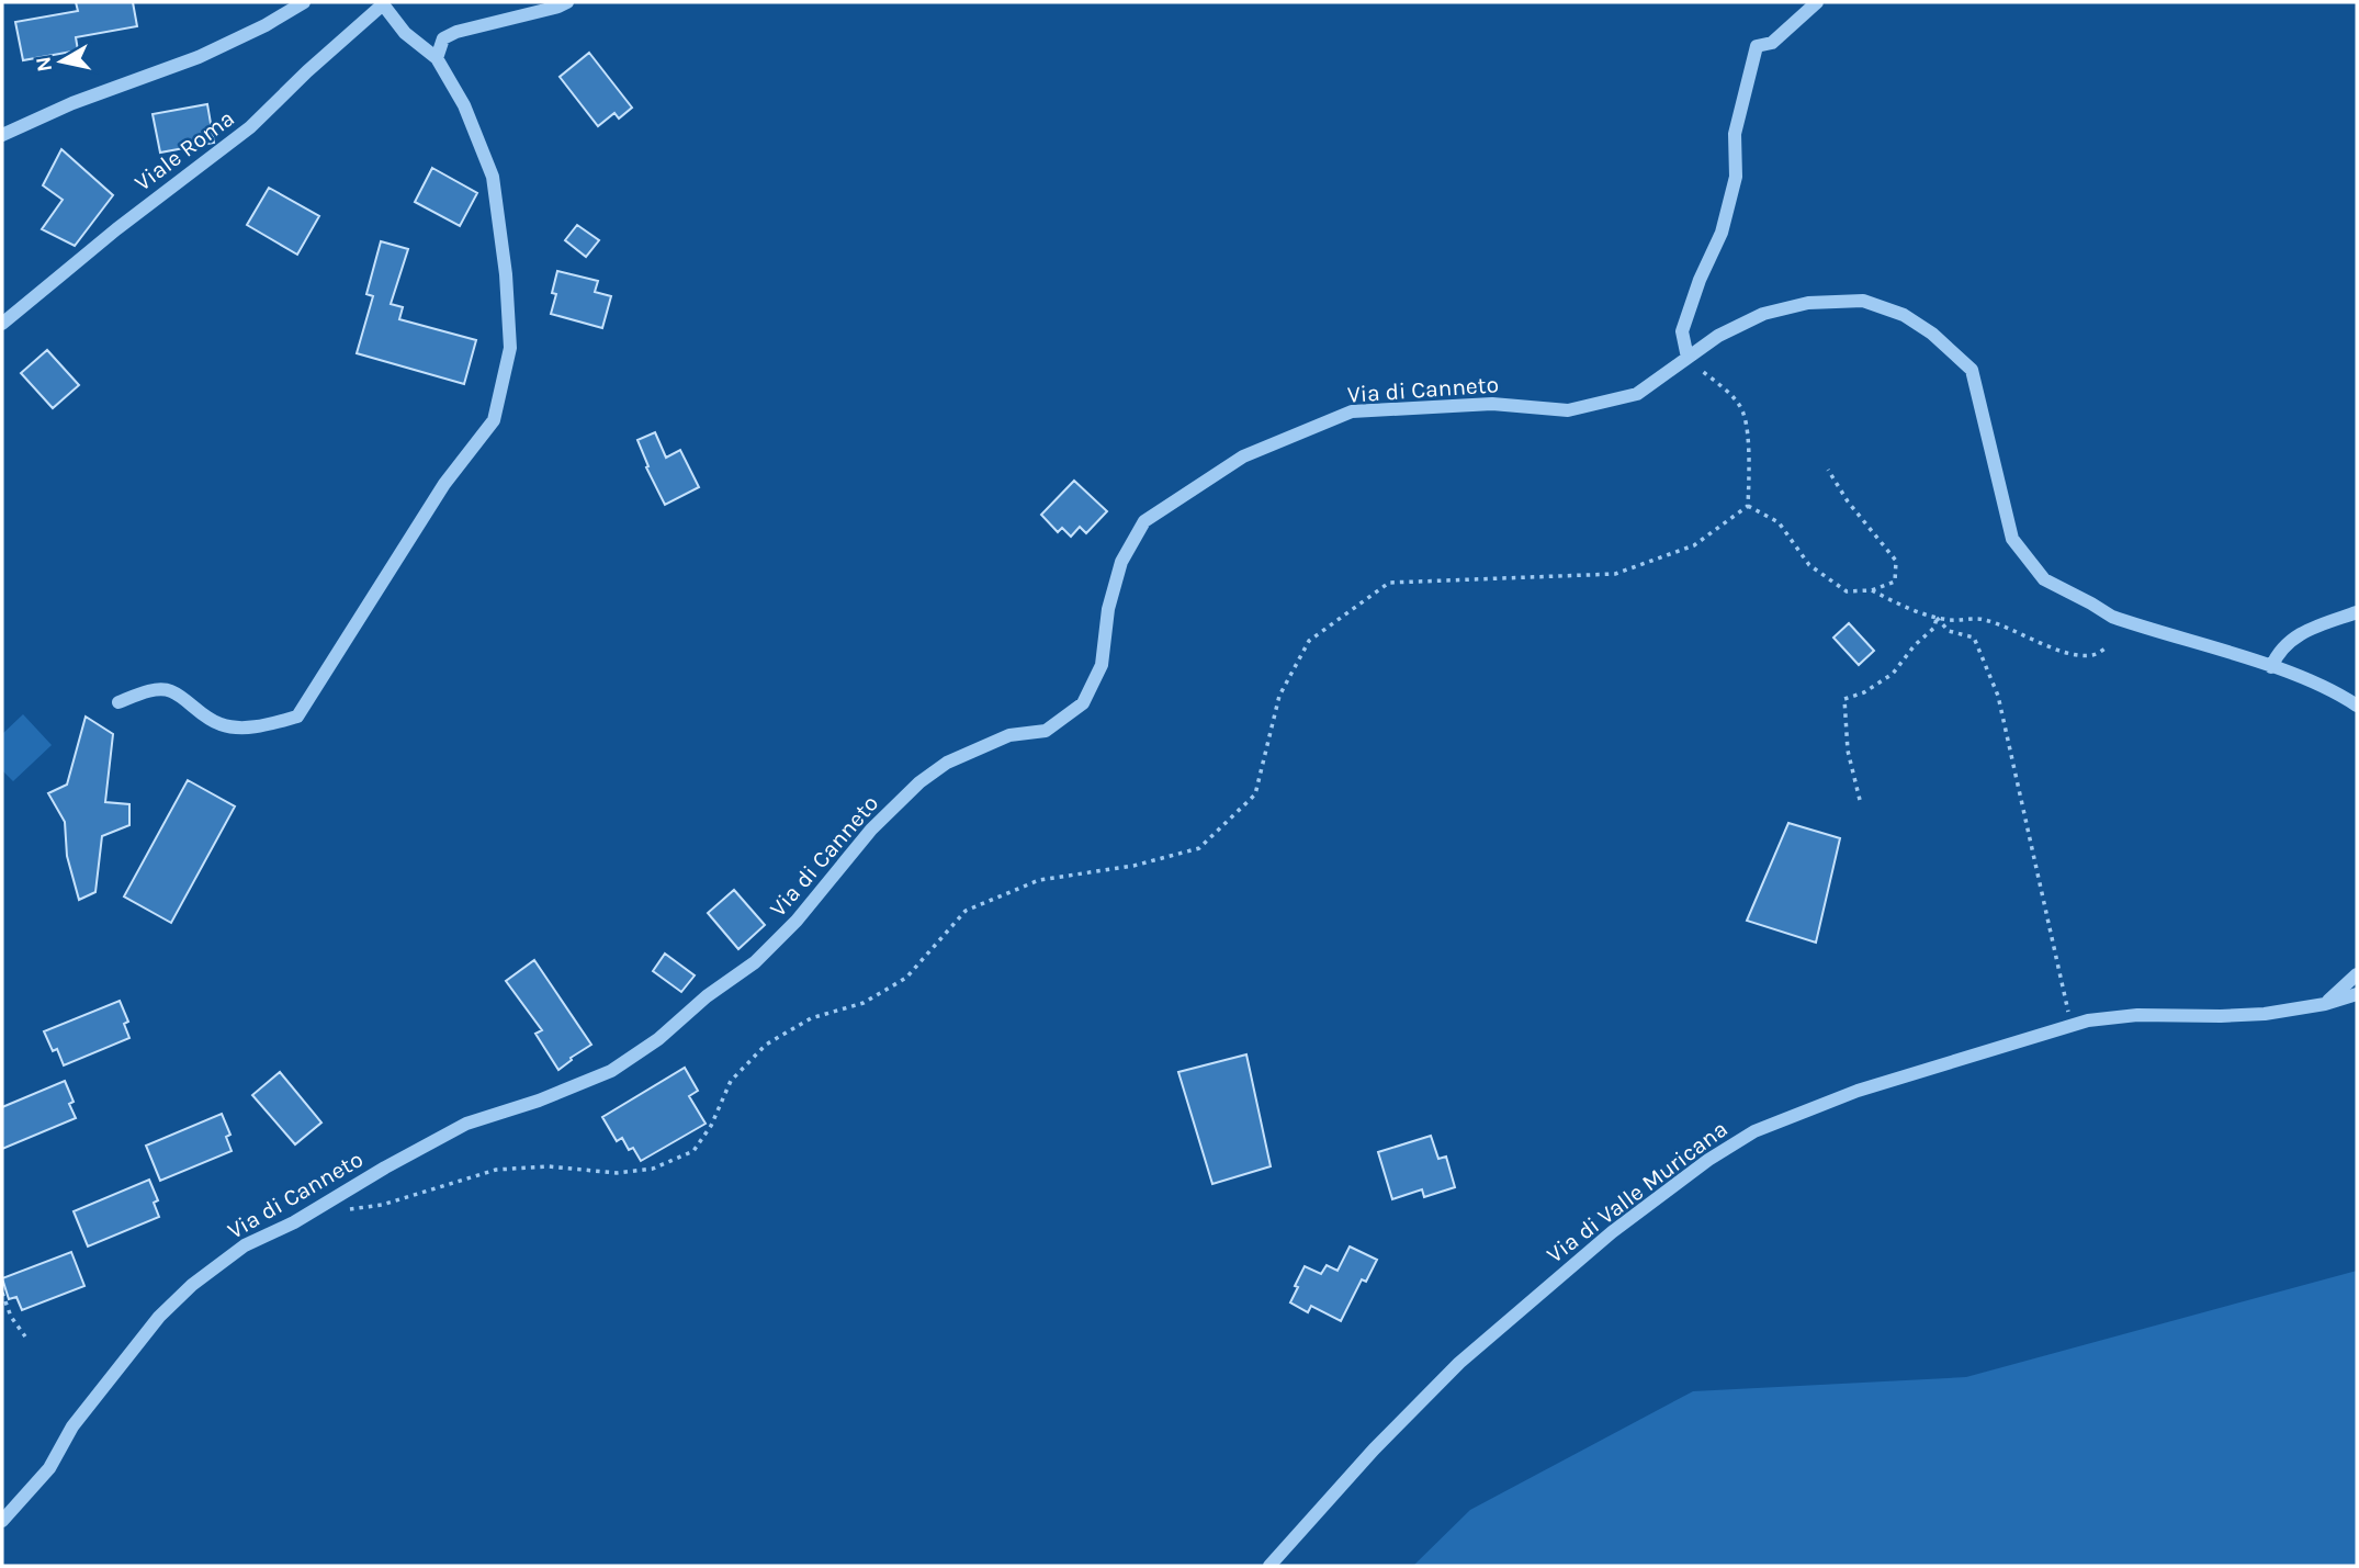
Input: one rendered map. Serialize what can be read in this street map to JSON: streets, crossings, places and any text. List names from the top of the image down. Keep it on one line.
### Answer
{"streets":{"street":["Viale Roma","Via di Canneto","Via di Valle Muricana"]},"north":"left"}
